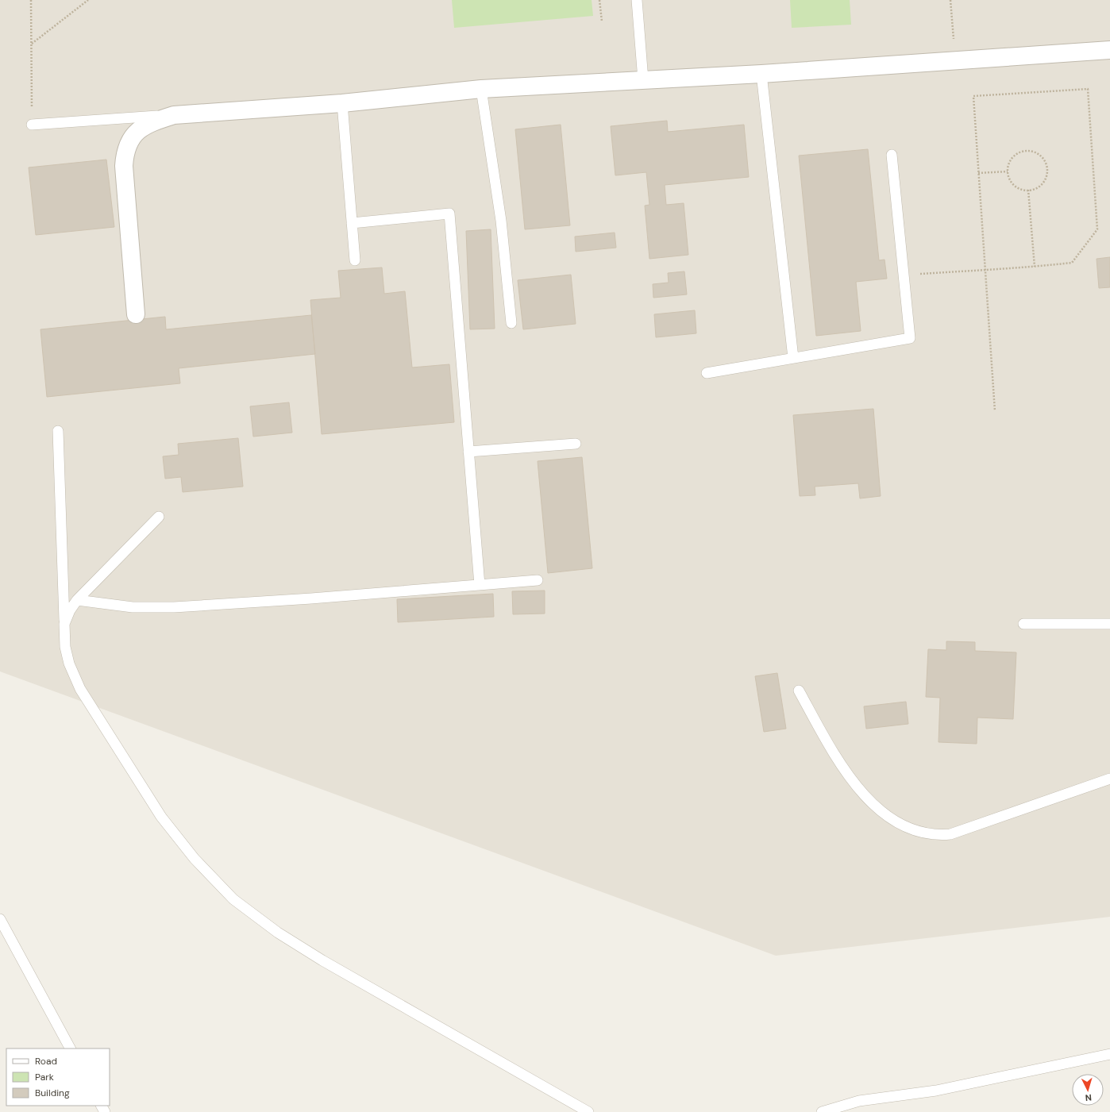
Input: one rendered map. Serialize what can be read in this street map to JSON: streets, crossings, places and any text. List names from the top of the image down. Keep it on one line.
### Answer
{"legend":["Road","Park","Building"],"north":"bottom"}
